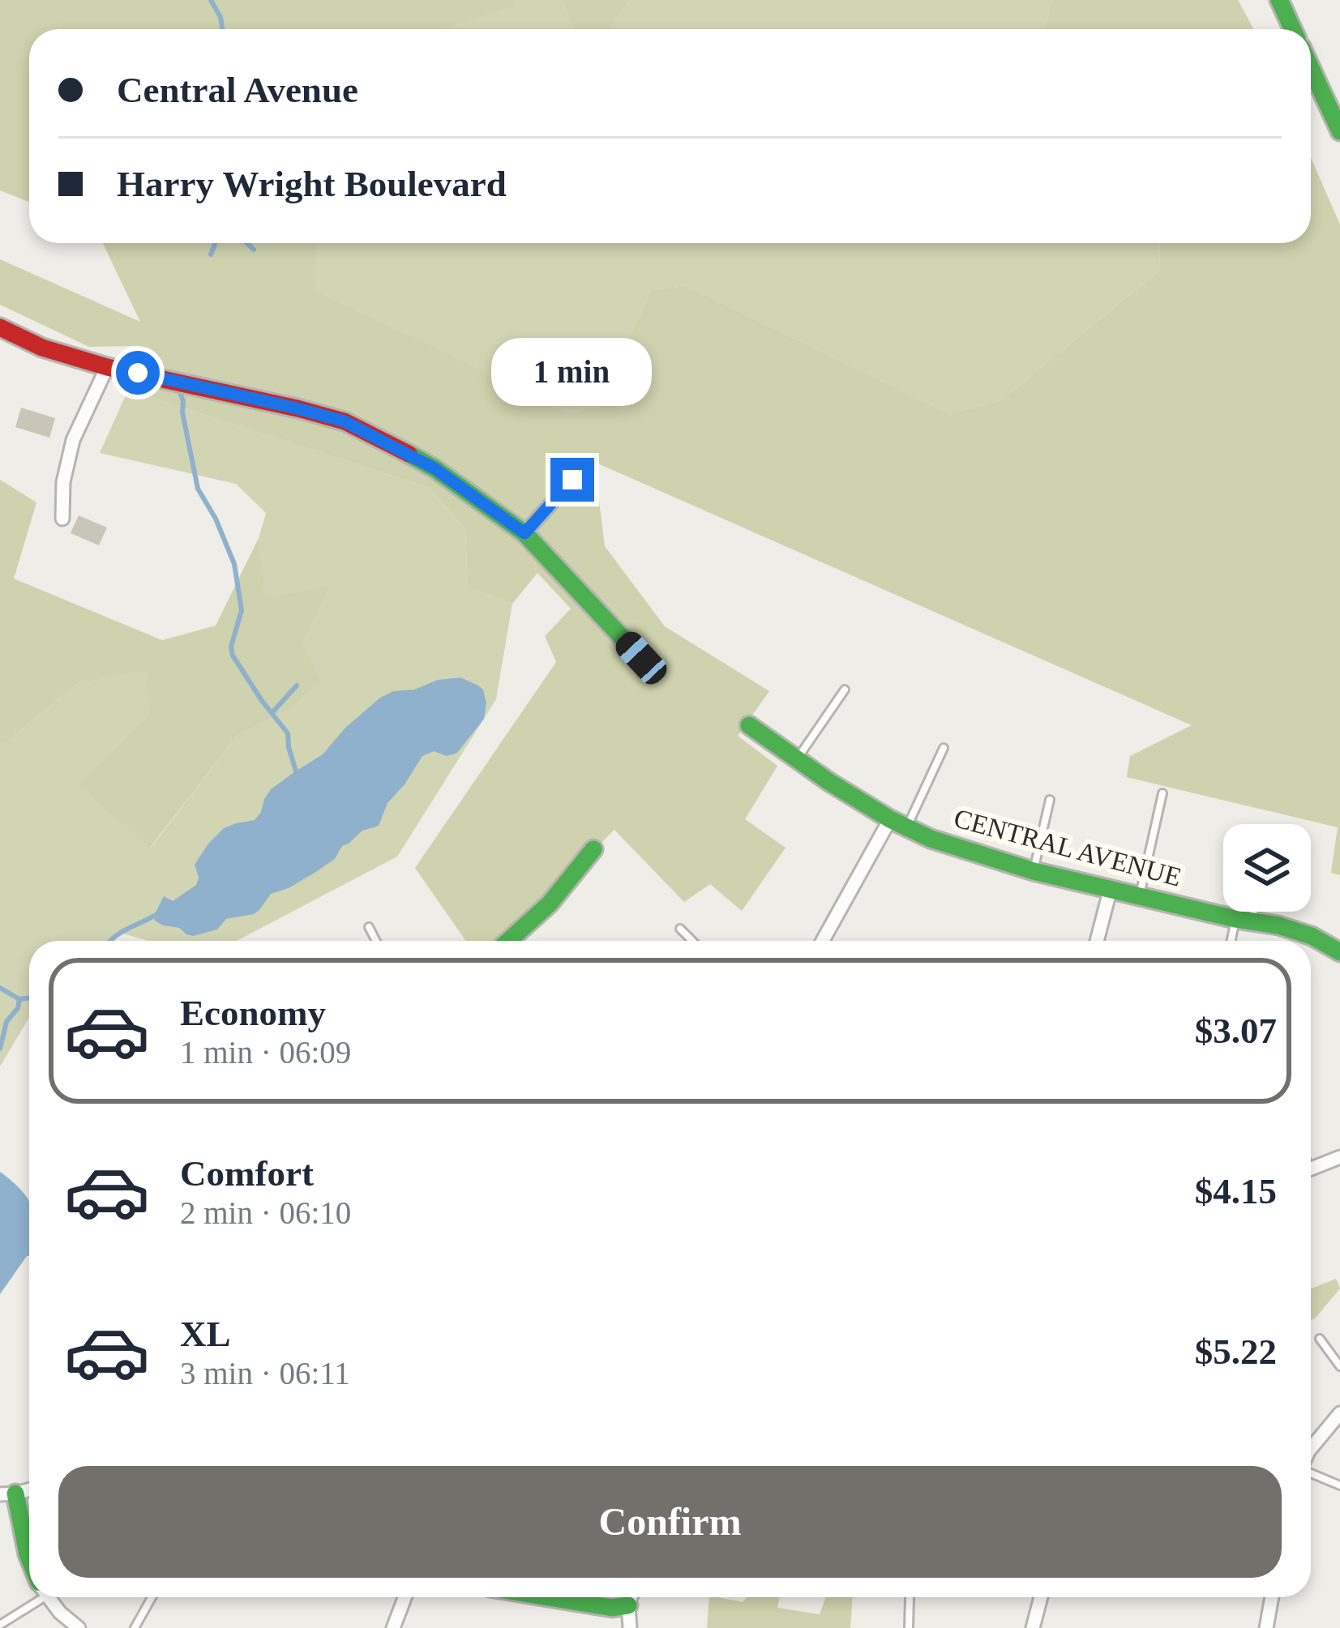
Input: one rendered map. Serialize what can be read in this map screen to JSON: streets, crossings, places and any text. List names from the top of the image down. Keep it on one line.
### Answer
{"streets":{"street":["CENTRAL AVENUE"]},"page":{"banner":["Central Avenue","Harry Wright Boulevard"],"bubble":"1 min","list":[{"name":"Economy","note":"1 min · 06:09","value":"$3.07"},{"name":"Comfort","note":"2 min · 06:10","value":"$4.15"},{"name":"XL","note":"3 min · 06:11","value":"$5.22"}],"buttons":"Confirm"}}
